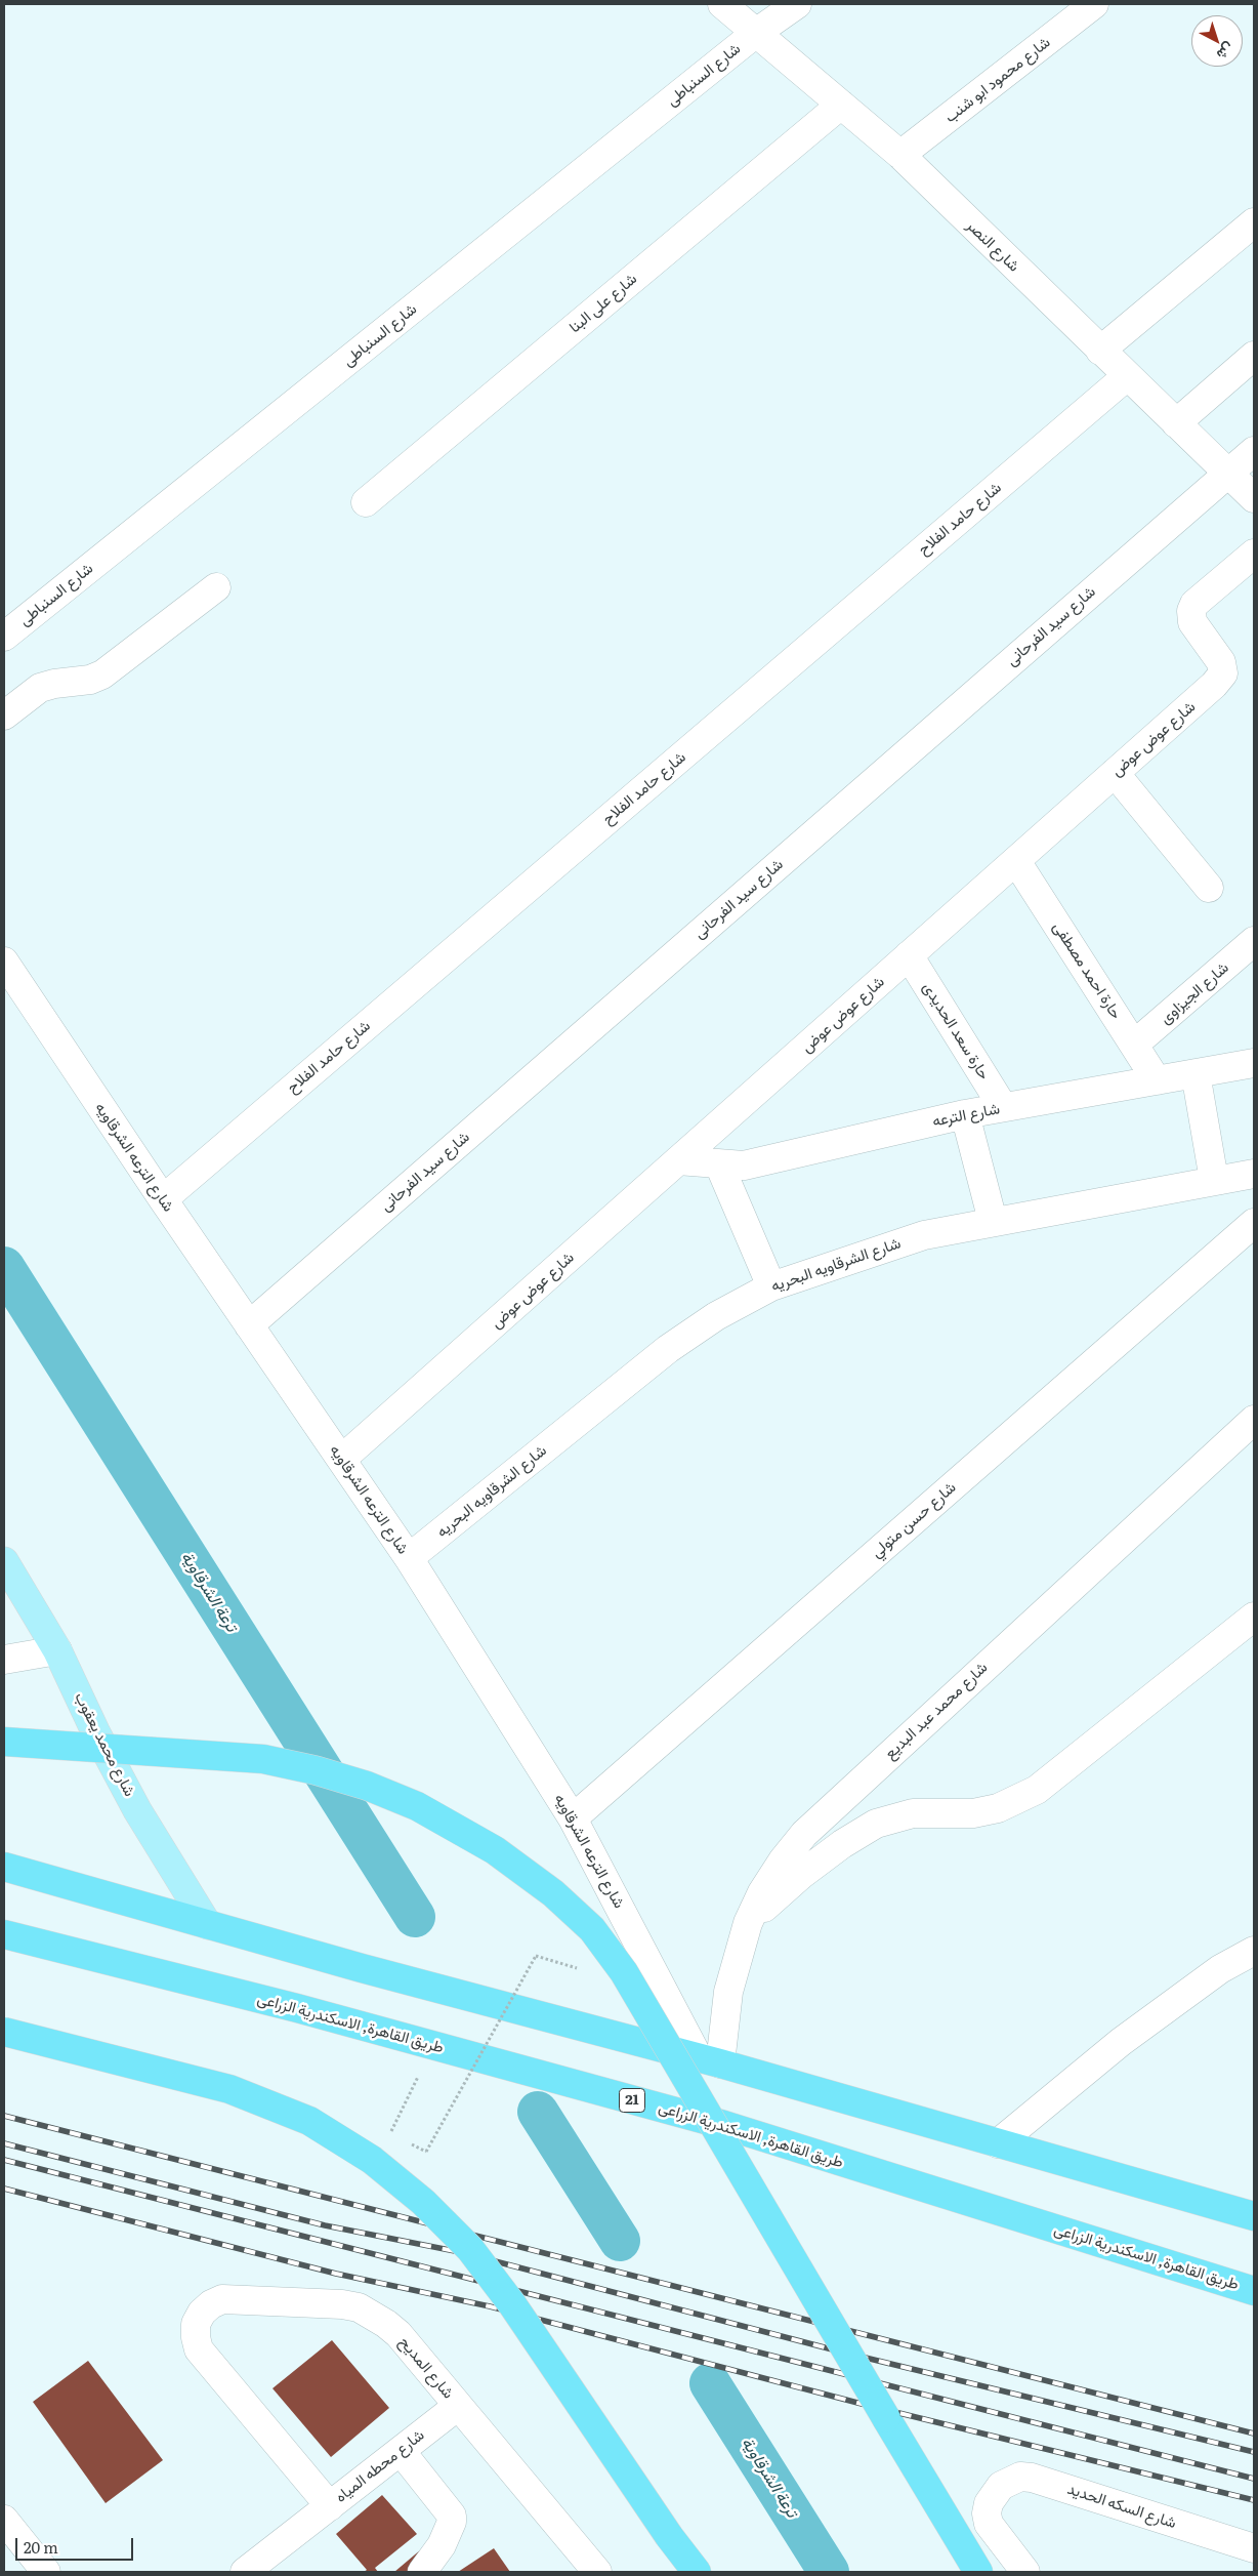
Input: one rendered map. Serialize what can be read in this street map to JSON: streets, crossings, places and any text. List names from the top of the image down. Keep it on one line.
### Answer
{"streets":{"highway":["طريق القاهرة, الاسكندرية الزراعى","21"],"main road":["شارع محمد يعقوب"],"street":["شارع السنباطى","شارع محمود ابو شنب","شارع النصر","شارع على البنا","شارع حامد الفلاح","شارع سيد الفرحانى","شارع عوض عوض","حارة احمد مصطفى","شارع الجيزاوى","حارة سعد الحديدى","شارع الترعه","شارع الترعه الشرقاويه","شارع الشرقاويه البحريه","شارع حسن متولي","شارع محمد عبد البديع","شارع المديح","شارع محطه المياه","شارع السكه الحديد"]},"crossings":[["شارع السنباطى","شارع النصر"],["شارع محمود ابو شنب","شارع النصر"],["شارع النصر","شارع على البنا"],["شارع النصر","شارع حامد الفلاح"],["شارع النصر","شارع سيد الفرحانى"],["شارع حامد الفلاح","شارع الترعه الشرقاويه"],["شارع سيد الفرحانى","شارع الترعه الشرقاويه"],["شارع عوض عوض","حارة احمد مصطفى"],["شارع عوض عوض","حارة سعد الحديدى"],["شارع عوض عوض","شارع الترعه"],["شارع عوض عوض","شارع الترعه الشرقاويه"],["حارة احمد مصطفى","شارع الجيزاوى"],["حارة احمد مصطفى","شارع الترعه"],["حارة سعد الحديدى","شارع الترعه"],["شارع الترعه الشرقاويه","شارع الشرقاويه البحريه"],["شارع الترعه الشرقاويه","شارع حسن متولي"],["شارع الترعه الشرقاويه","شارع محمد عبد البديع"],["شارع المديح","شارع محطه المياه"]],"water":["ترعة الشرقاوية"],"scale_bar":"20 m","north":"bottom right"}
